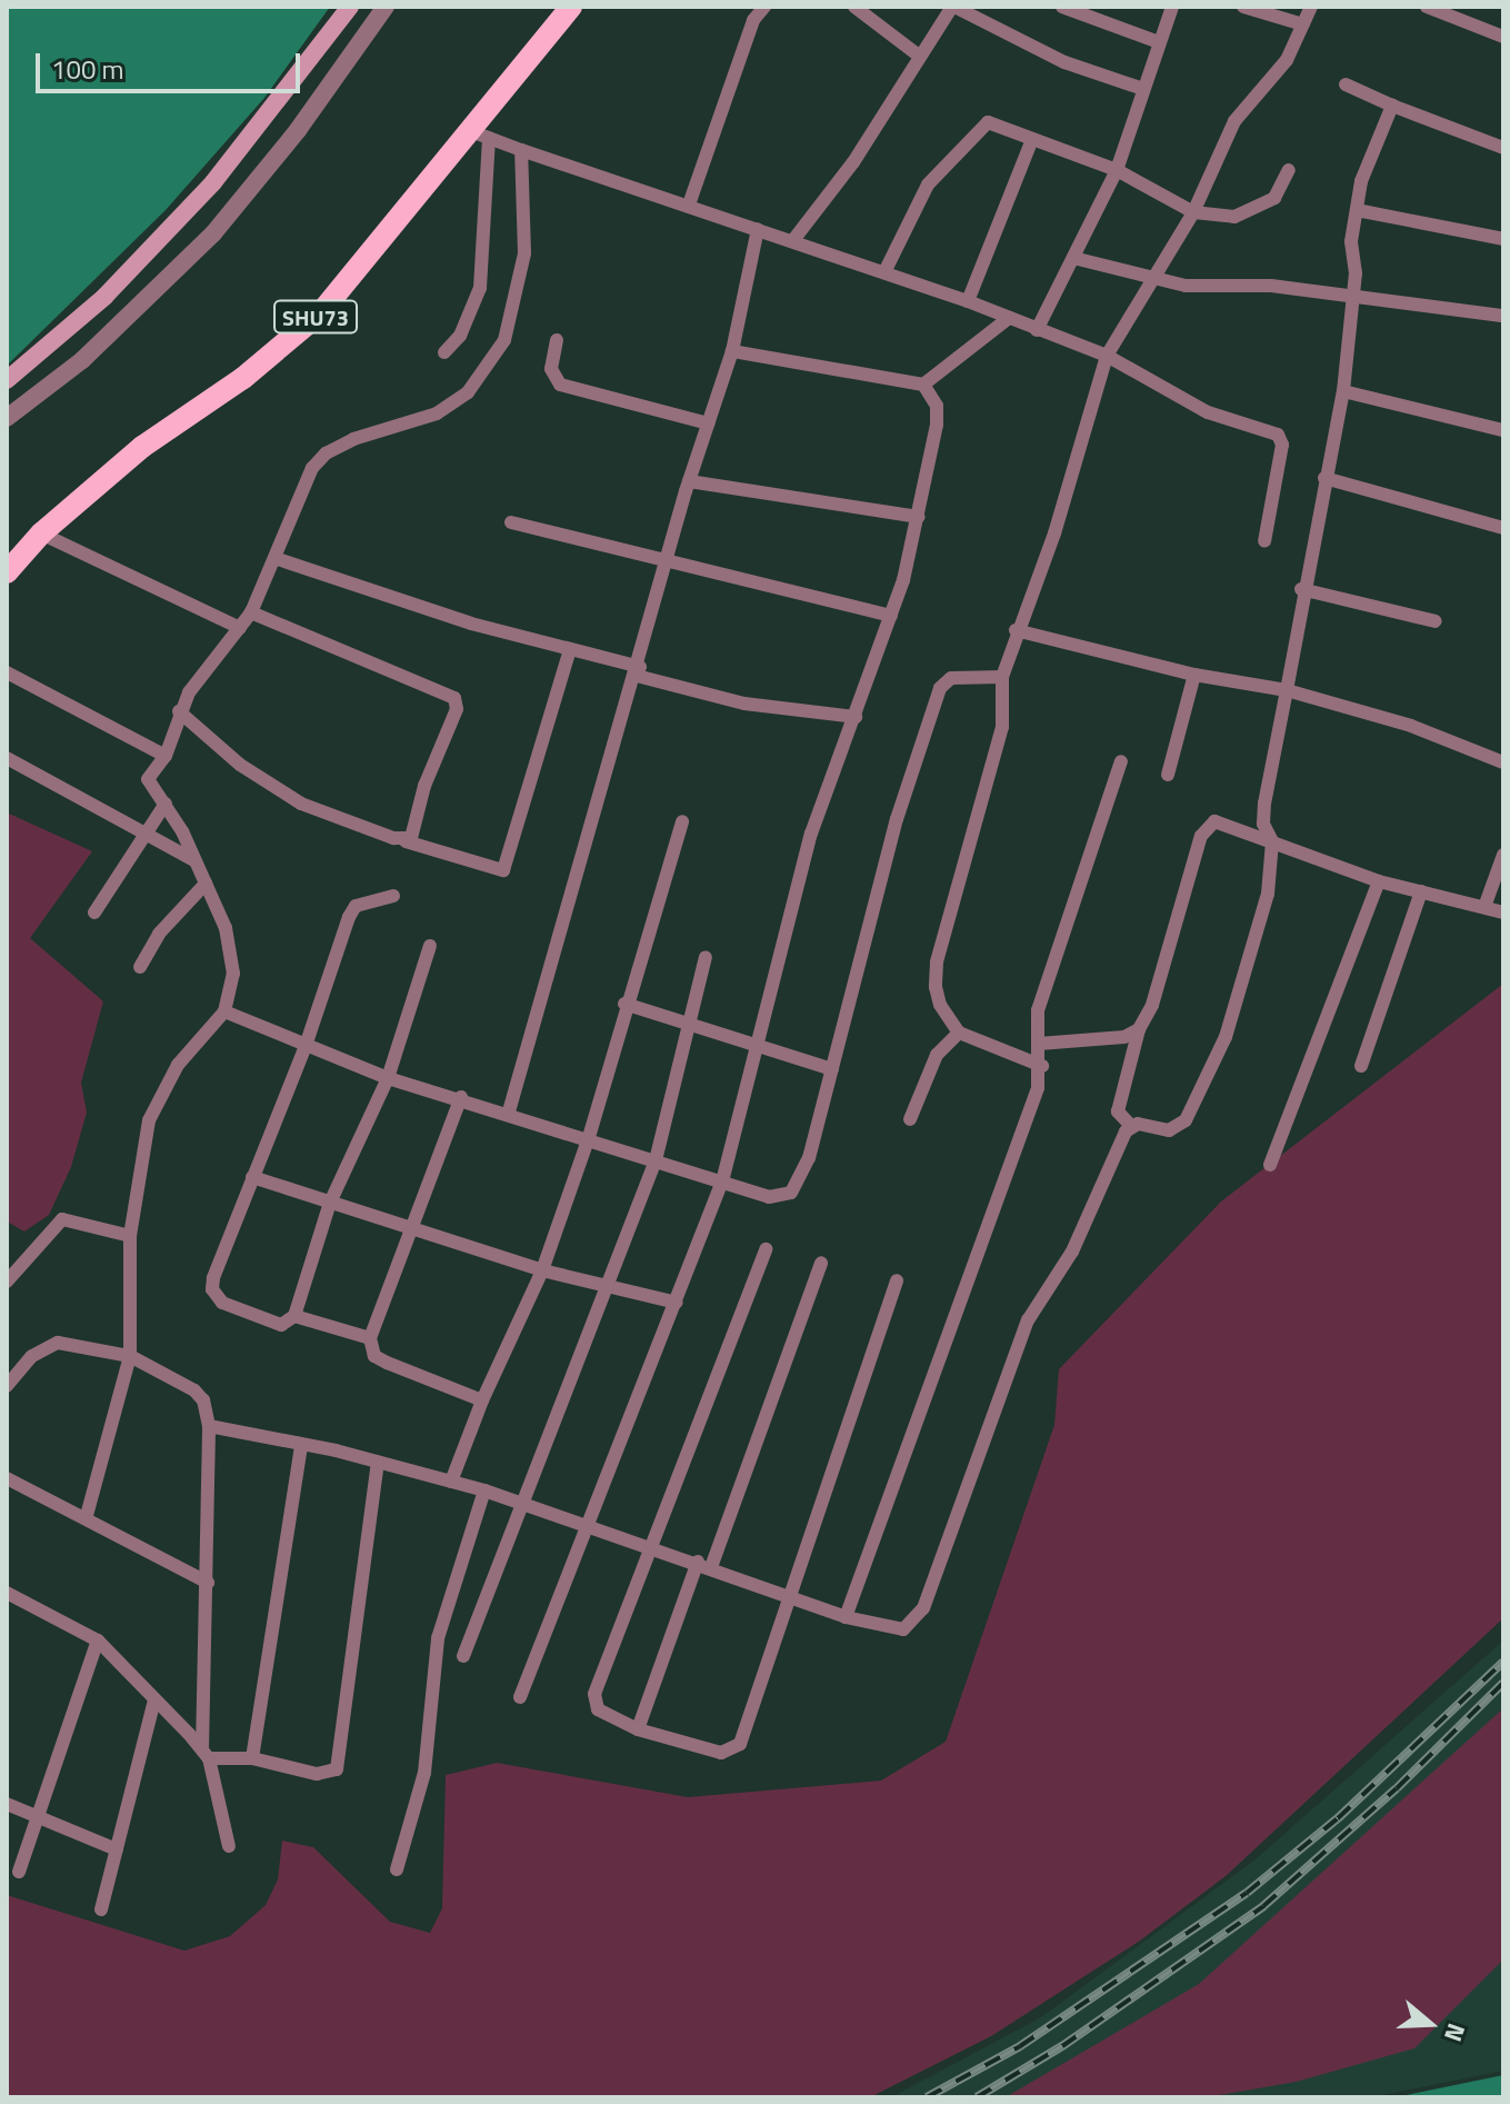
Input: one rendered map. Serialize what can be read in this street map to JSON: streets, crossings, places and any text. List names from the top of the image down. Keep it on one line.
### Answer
{"streets":{"main road":["SHU73"]},"scale_bar":"100 m","north":"right"}
